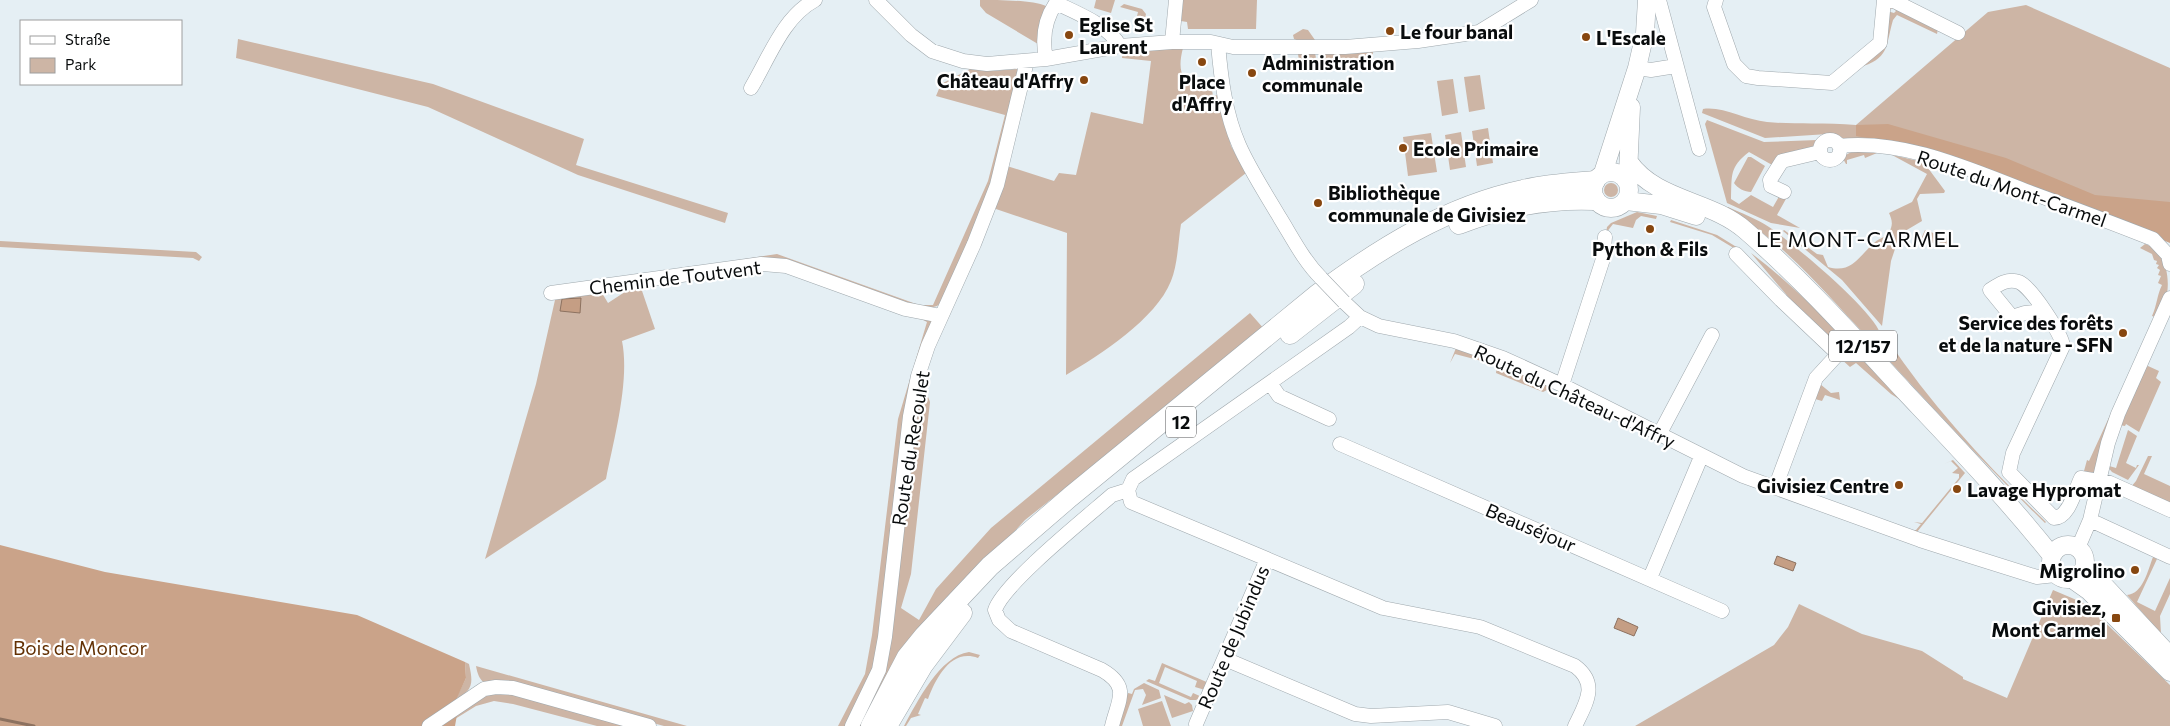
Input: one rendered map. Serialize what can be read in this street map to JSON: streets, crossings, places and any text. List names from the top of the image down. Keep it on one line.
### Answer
{"streets":{"highway":["12"],"main road":["12/157"],"street":["Route du Mont-Carmel","Chemin de Toutvent","Route du Château-d'Affry","Route du Recoulet","Beauséjour","Route de Jubindus"]},"crossings":[["Chemin de Toutvent","Route du Recoulet"],["12/157","12"]],"districts":["LE MONT-CARMEL"],"parks":["Bois de Moncor"],"places":{"other":["Le four banal","Eglise St Laurent","L'Escale","Place d'Affry","Administration communale","Château d'Affry","Ecole Primaire","Bibliothèque communale de Givisiez","Python & Fils","Service des forêts et de la nature - SFN","Givisiez Centre","Lavage Hypromat","Migrolino"],"transit":["Givisiez, Mont Carmel"]},"legend":["Straße","Park"]}
